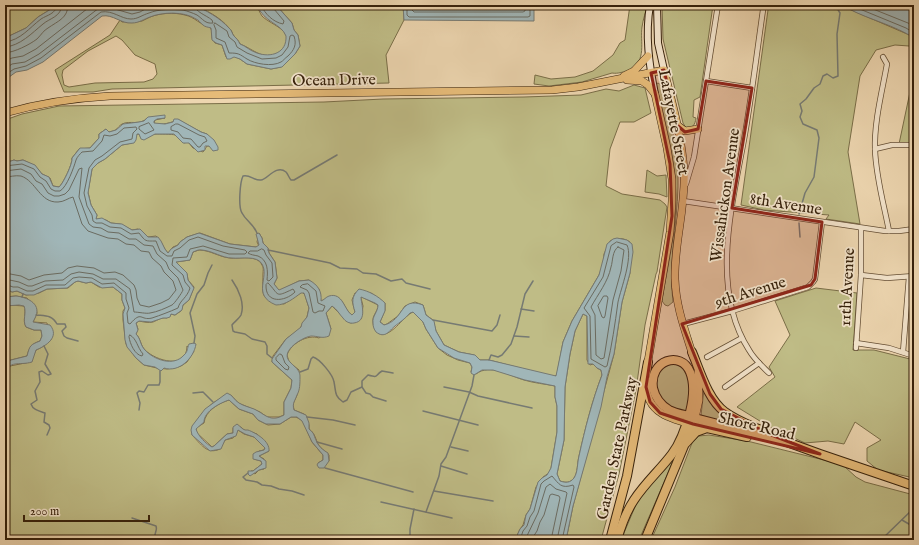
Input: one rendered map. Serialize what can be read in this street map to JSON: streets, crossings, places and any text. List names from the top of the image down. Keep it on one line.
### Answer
{"streets":{"highway":["Shore Road","Garden State Parkway"],"main road":["Ocean Drive","Lafayette Street"],"street":["Wissahickon Avenue","8th Avenue","11th Avenue","9th Avenue"]},"crossings":[["Ocean Drive","Lafayette Street"],["Lafayette Street","8th Avenue"],["Lafayette Street","9th Avenue"],["Lafayette Street","Shore Road"],["Lafayette Street","Garden State Parkway"],["Wissahickon Avenue","8th Avenue"],["Wissahickon Avenue","9th Avenue"],["8th Avenue","11th Avenue"],["8th Avenue","9th Avenue"]],"scale_bar":"200 m"}
